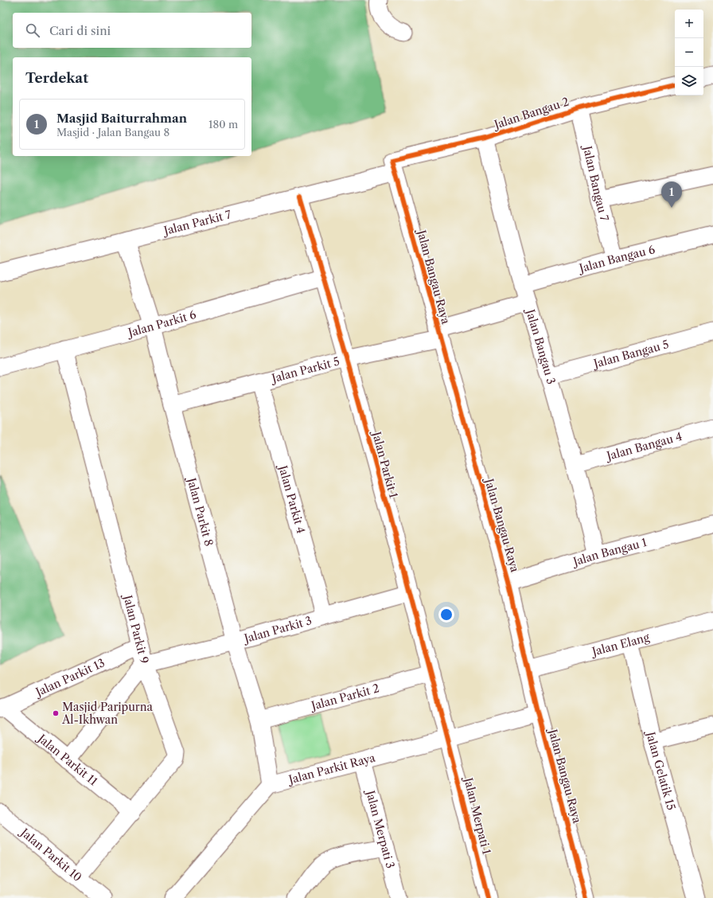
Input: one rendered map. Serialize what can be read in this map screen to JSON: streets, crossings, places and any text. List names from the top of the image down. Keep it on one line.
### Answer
{"streets":{"street":["Jalan Bangau 2","Jalan Bangau 7","Jalan Parkit 7","Jalan Bangau 6","Jalan Bangau Raya","Jalan Parkit 6","Jalan Bangau 3","Jalan Bangau 5","Jalan Parkit 5","Jalan Bangau 4","Jalan Parkit 1","Jalan Parkit 4","Jalan Parkit 8","Jalan Bangau 1","Jalan Parkit 9","Jalan Parkit 3","Jalan Elang","Jalan Parkit 13","Jalan Parkit 2","Jalan Parkit 11","Jalan Parkit Raya","Jalan Gelatik 15","Jalan Merpati 1","Jalan Merpati 3","Jalan Parkit 10"]},"crossings":[["Jalan Bangau 2","Jalan Bangau 7"],["Jalan Bangau 2","Jalan Parkit 7"],["Jalan Bangau 2","Jalan Bangau Raya"],["Jalan Bangau 2","Jalan Bangau 3"],["Jalan Bangau 7","Jalan Bangau 6"],["Jalan Parkit 7","Jalan Bangau Raya"],["Jalan Parkit 7","Jalan Parkit 1"],["Jalan Parkit 7","Jalan Parkit 8"],["Jalan Bangau 6","Jalan Bangau 3"],["Jalan Bangau Raya","Jalan Parkit 5"],["Jalan Bangau Raya","Jalan Bangau 1"],["Jalan Bangau Raya","Jalan Elang"],["Jalan Bangau Raya","Jalan Parkit Raya"],["Jalan Parkit 6","Jalan Parkit 1"],["Jalan Parkit 6","Jalan Parkit 8"],["Jalan Parkit 6","Jalan Parkit 9"],["Jalan Bangau 3","Jalan Bangau 5"],["Jalan Bangau 3","Jalan Bangau 4"],["Jalan Bangau 3","Jalan Bangau 1"],["Jalan Parkit 5","Jalan Parkit 1"],["Jalan Parkit 5","Jalan Parkit 4"],["Jalan Parkit 5","Jalan Parkit 8"],["Jalan Parkit 1","Jalan Parkit 3"],["Jalan Parkit 1","Jalan Parkit 2"],["Jalan Parkit 1","Jalan Parkit Raya"],["Jalan Parkit 1","Jalan Merpati 1"],["Jalan Parkit 4","Jalan Parkit 3"],["Jalan Parkit 8","Jalan Parkit 3"],["Jalan Parkit 8","Jalan Parkit 2"],["Jalan Parkit 8","Jalan Parkit Raya"],["Jalan Parkit 9","Jalan Parkit 3"],["Jalan Parkit 9","Jalan Parkit 13"],["Jalan Parkit 9","Jalan Parkit 11"],["Jalan Parkit 9","Jalan Parkit 10"],["Jalan Elang","Jalan Gelatik 15"],["Jalan Parkit 13","Jalan Parkit 11"],["Jalan Parkit Raya","Jalan Merpati 1"],["Jalan Parkit Raya","Jalan Merpati 3"]],"places":["Masjid Paripurna Al-Ikhwan"],"page":{"map_buttons":["+","−"],"search":"Cari di sini","heading":"Terdekat","list":[{"mark":"1","name":"Masjid Baiturrahman","note":"Masjid · Jalan Bangau 8","value":"180 m"}],"pins":"1"}}
